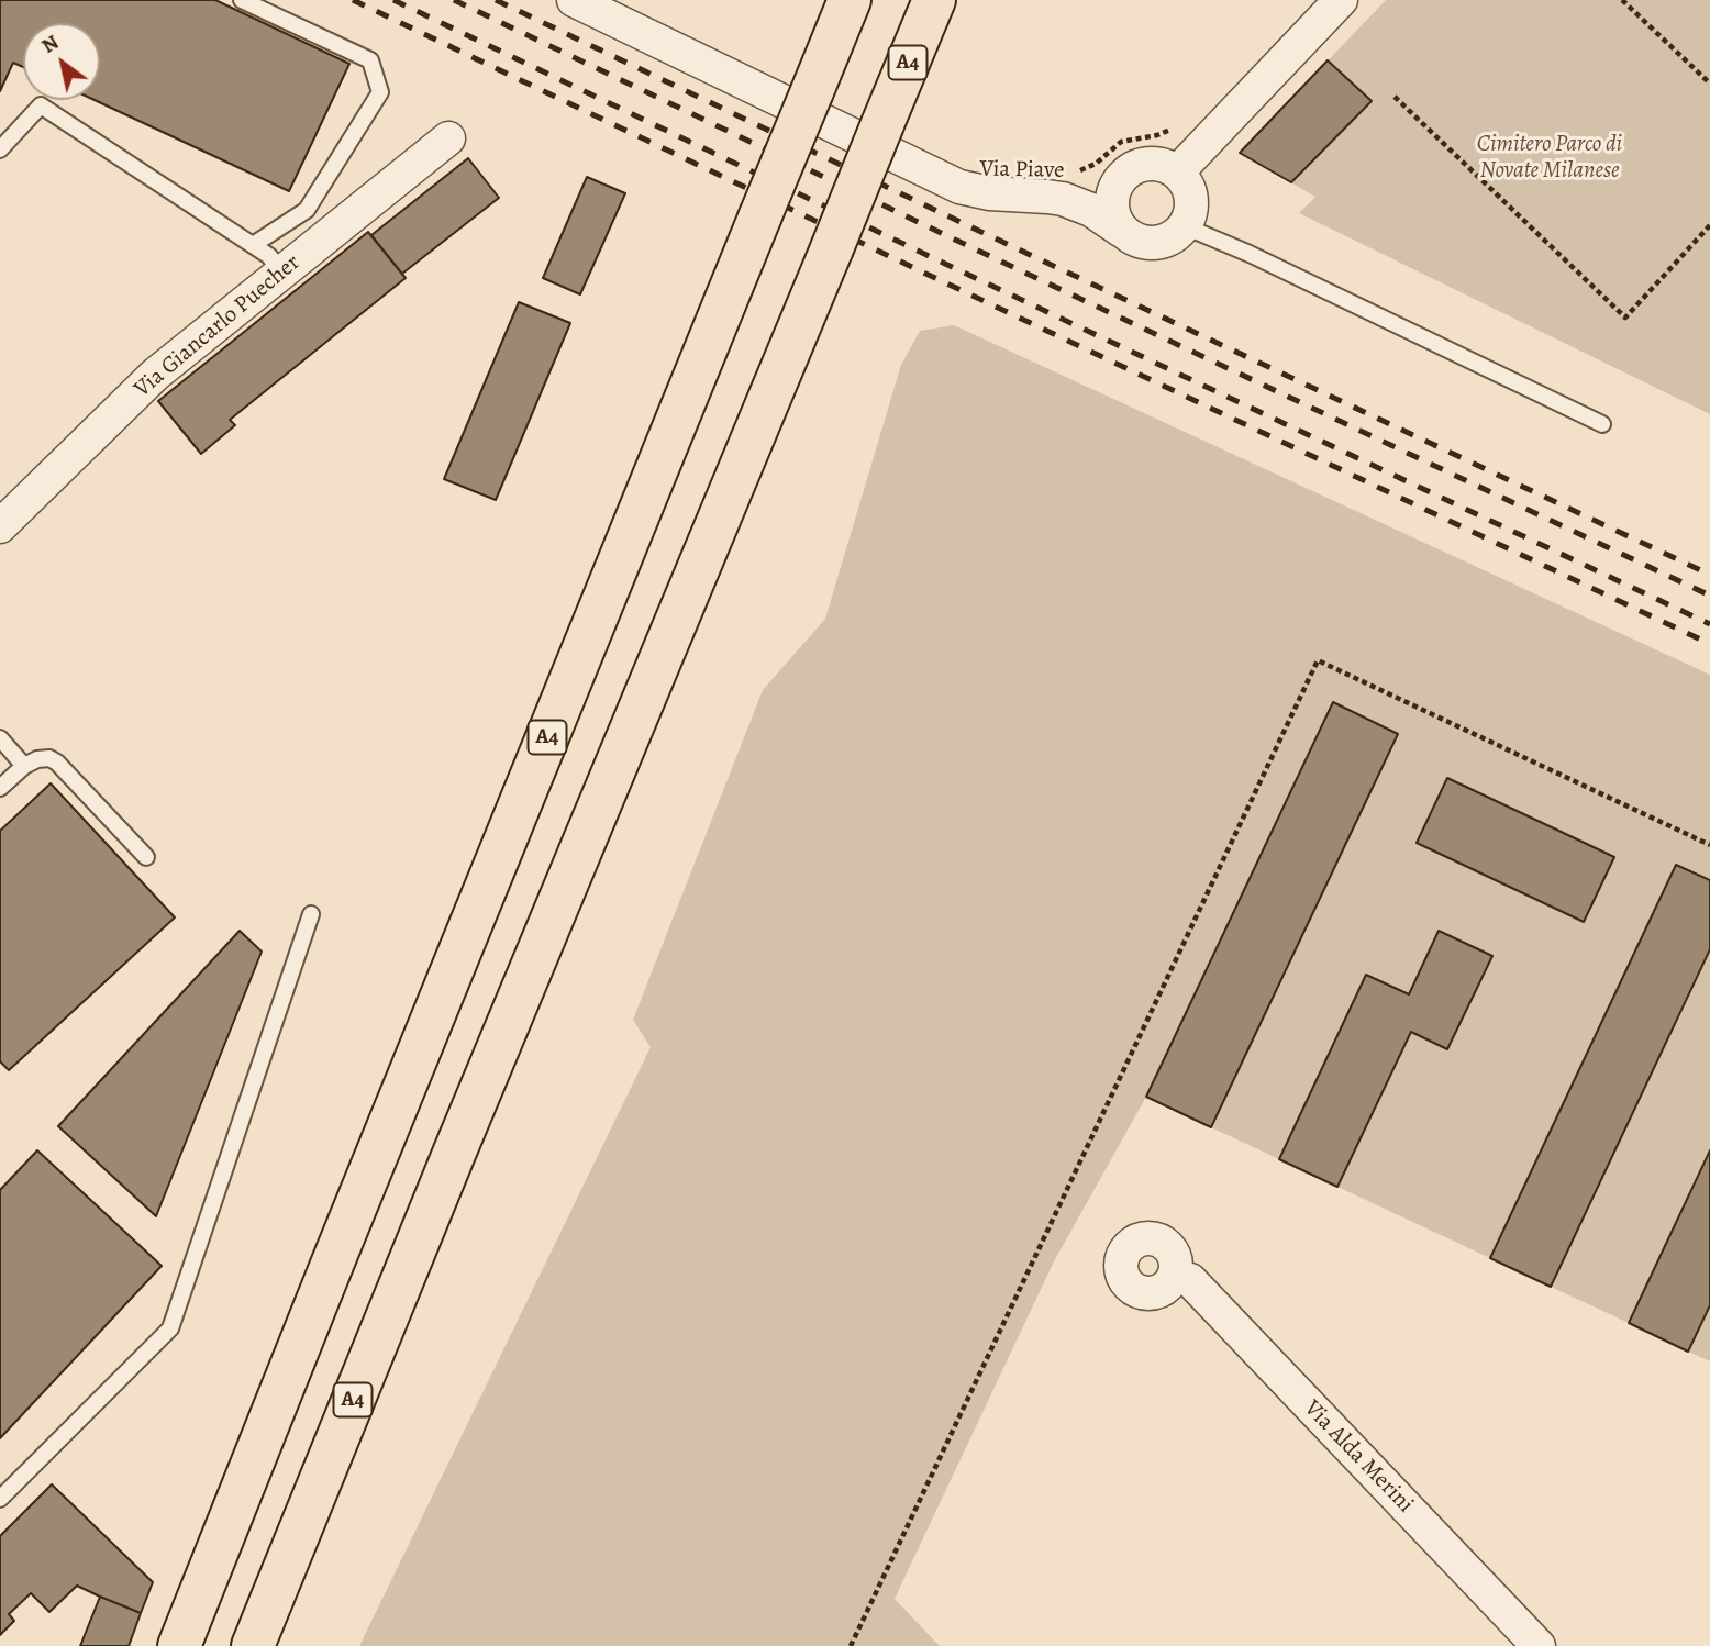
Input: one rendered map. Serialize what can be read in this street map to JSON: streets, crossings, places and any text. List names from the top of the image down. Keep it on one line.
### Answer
{"streets":{"highway":["A4"],"street":["Via Piave","Via Giancarlo Puecher","Via Alda Merini"]},"parks":["Cimitero Parco di Novate Milanese"],"north":"top left"}
